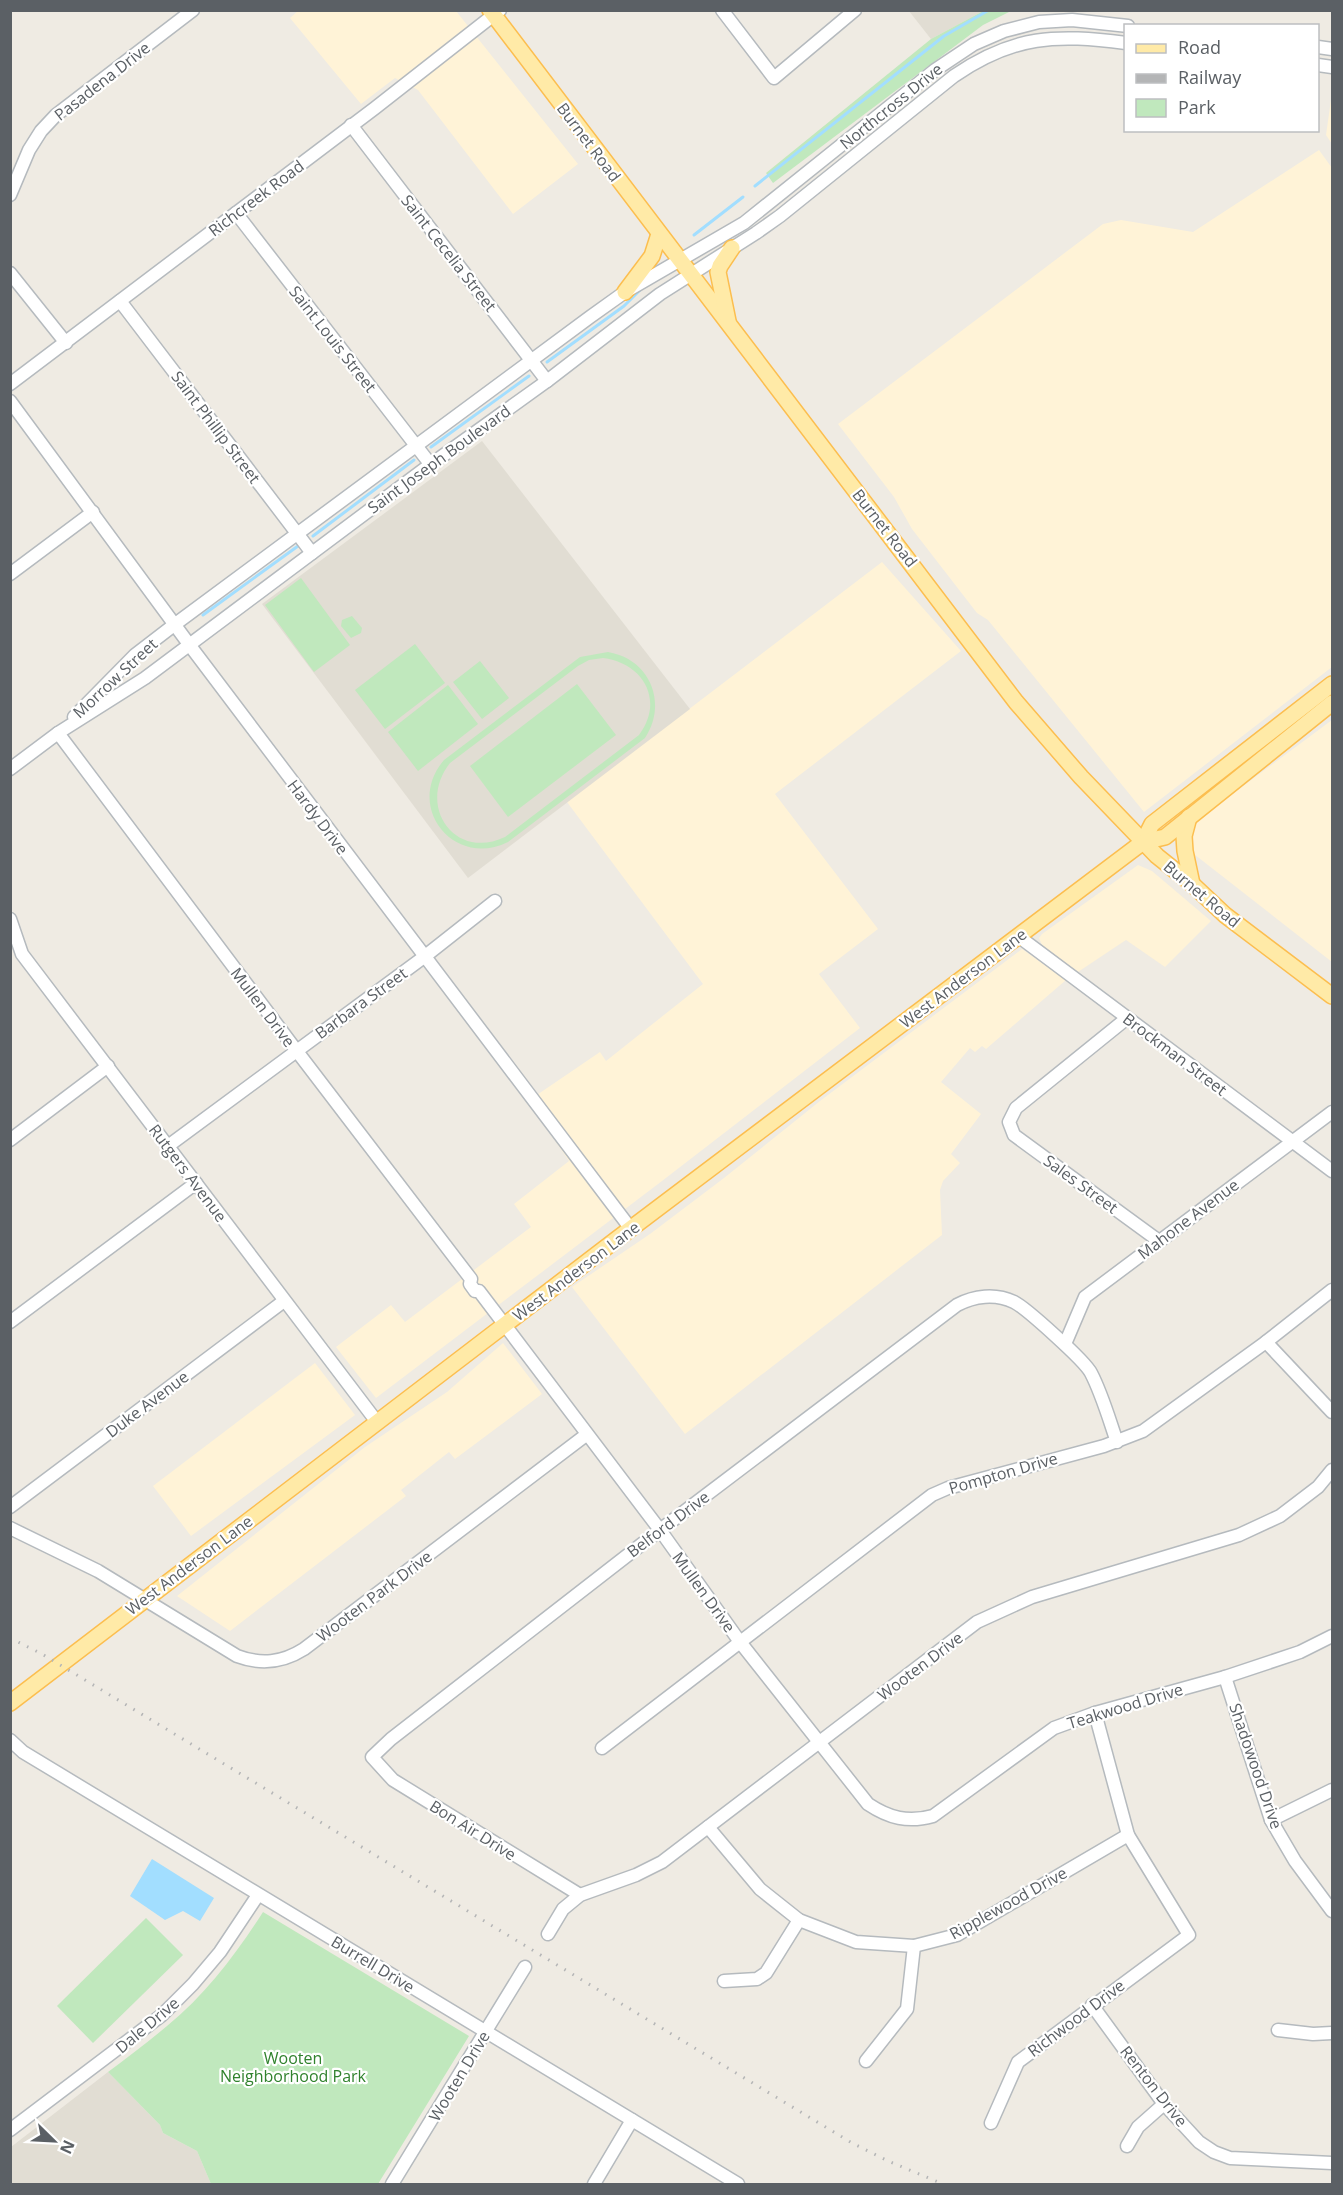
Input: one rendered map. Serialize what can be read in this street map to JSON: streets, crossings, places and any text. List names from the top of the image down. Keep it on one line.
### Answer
{"streets":{"main road":["Burnet Road","West Anderson Lane"],"street":["Pasadena Drive","Northcross Drive","Richcreek Road","Saint Cecelia Street","Saint Louis Street","Saint Phillip Street","Saint Joseph Boulevard","Morrow Street","Hardy Drive","Barbara Street","Mullen Drive","Brockman Street","Rutgers Avenue","Sales Street","Mahone Avenue","Duke Avenue","Pompton Drive","Belford Drive","Wooten Park Drive","Wooten Drive","Teakwood Drive","Shadowood Drive","Bon Air Drive","Ripplewood Drive","Burrell Drive","Richwood Drive","Dale Drive","Renton Drive"]},"crossings":[["Northcross Drive","Burnet Road"],["Northcross Drive","Saint Joseph Boulevard"],["Burnet Road","Richcreek Road"],["Burnet Road","Saint Joseph Boulevard"],["Burnet Road","West Anderson Lane"],["Richcreek Road","Saint Cecelia Street"],["Richcreek Road","Saint Louis Street"],["Richcreek Road","Saint Phillip Street"],["Saint Cecelia Street","Saint Joseph Boulevard"],["Saint Louis Street","Saint Joseph Boulevard"],["Saint Phillip Street","Saint Joseph Boulevard"],["Saint Joseph Boulevard","Morrow Street"],["Saint Joseph Boulevard","Hardy Drive"],["Morrow Street","Hardy Drive"],["Morrow Street","Mullen Drive"],["Hardy Drive","West Anderson Lane"],["Hardy Drive","Barbara Street"],["West Anderson Lane","Mullen Drive"],["West Anderson Lane","Brockman Street"],["West Anderson Lane","Rutgers Avenue"],["West Anderson Lane","Wooten Park Drive"],["Barbara Street","Mullen Drive"],["Barbara Street","Rutgers Avenue"],["Mullen Drive","Pompton Drive"],["Mullen Drive","Belford Drive"],["Mullen Drive","Wooten Park Drive"],["Mullen Drive","Wooten Drive"],["Mullen Drive","Teakwood Drive"],["Brockman Street","Sales Street"],["Brockman Street","Mahone Avenue"],["Rutgers Avenue","Duke Avenue"],["Sales Street","Mahone Avenue"],["Mahone Avenue","Belford Drive"],["Belford Drive","Bon Air Drive"],["Wooten Drive","Bon Air Drive"],["Wooten Drive","Ripplewood Drive"],["Wooten Drive","Burrell Drive"],["Teakwood Drive","Shadowood Drive"],["Ripplewood Drive","Richwood Drive"],["Burrell Drive","Dale Drive"],["Richwood Drive","Renton Drive"]],"parks":["Wooten Neighborhood Park"],"legend":["Road","Railway","Park"],"north":"bottom right"}
